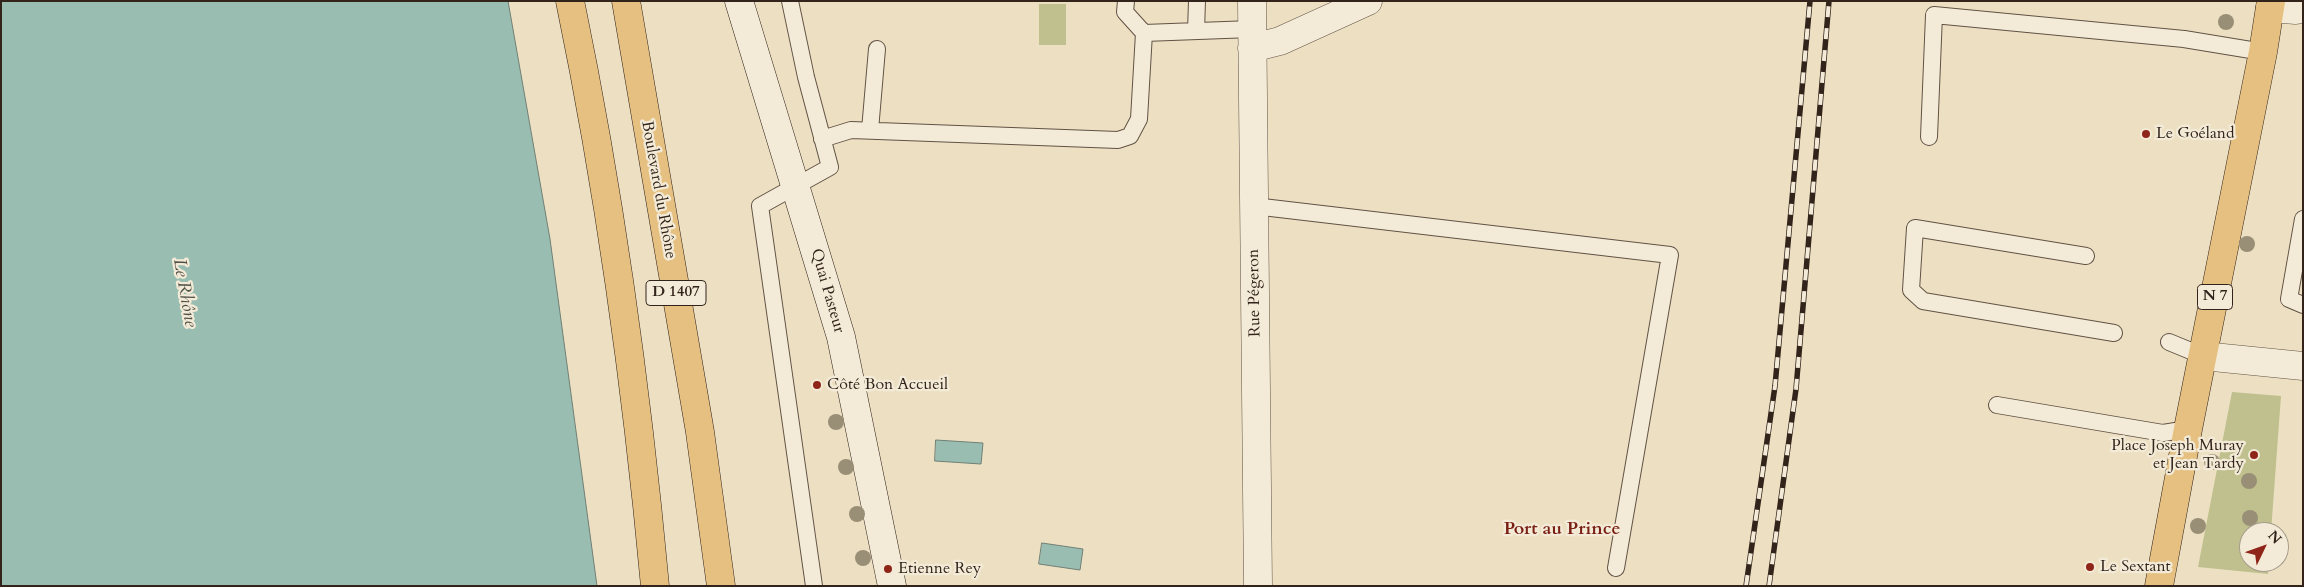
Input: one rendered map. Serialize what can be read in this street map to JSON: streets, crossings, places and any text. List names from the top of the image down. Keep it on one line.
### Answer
{"streets":{"main road":["Boulevard du Rhône","D 1407","N 7"],"street":["Quai Pasteur","Rue Pégeron"]},"districts":["Port au Prince"],"water":["Le Rhône"],"places":["Le Goéland","Côté Bon Accueil","Place Joseph Muray et Jean Tardy","Le Sextant","Etienne Rey"],"north":"top right"}
